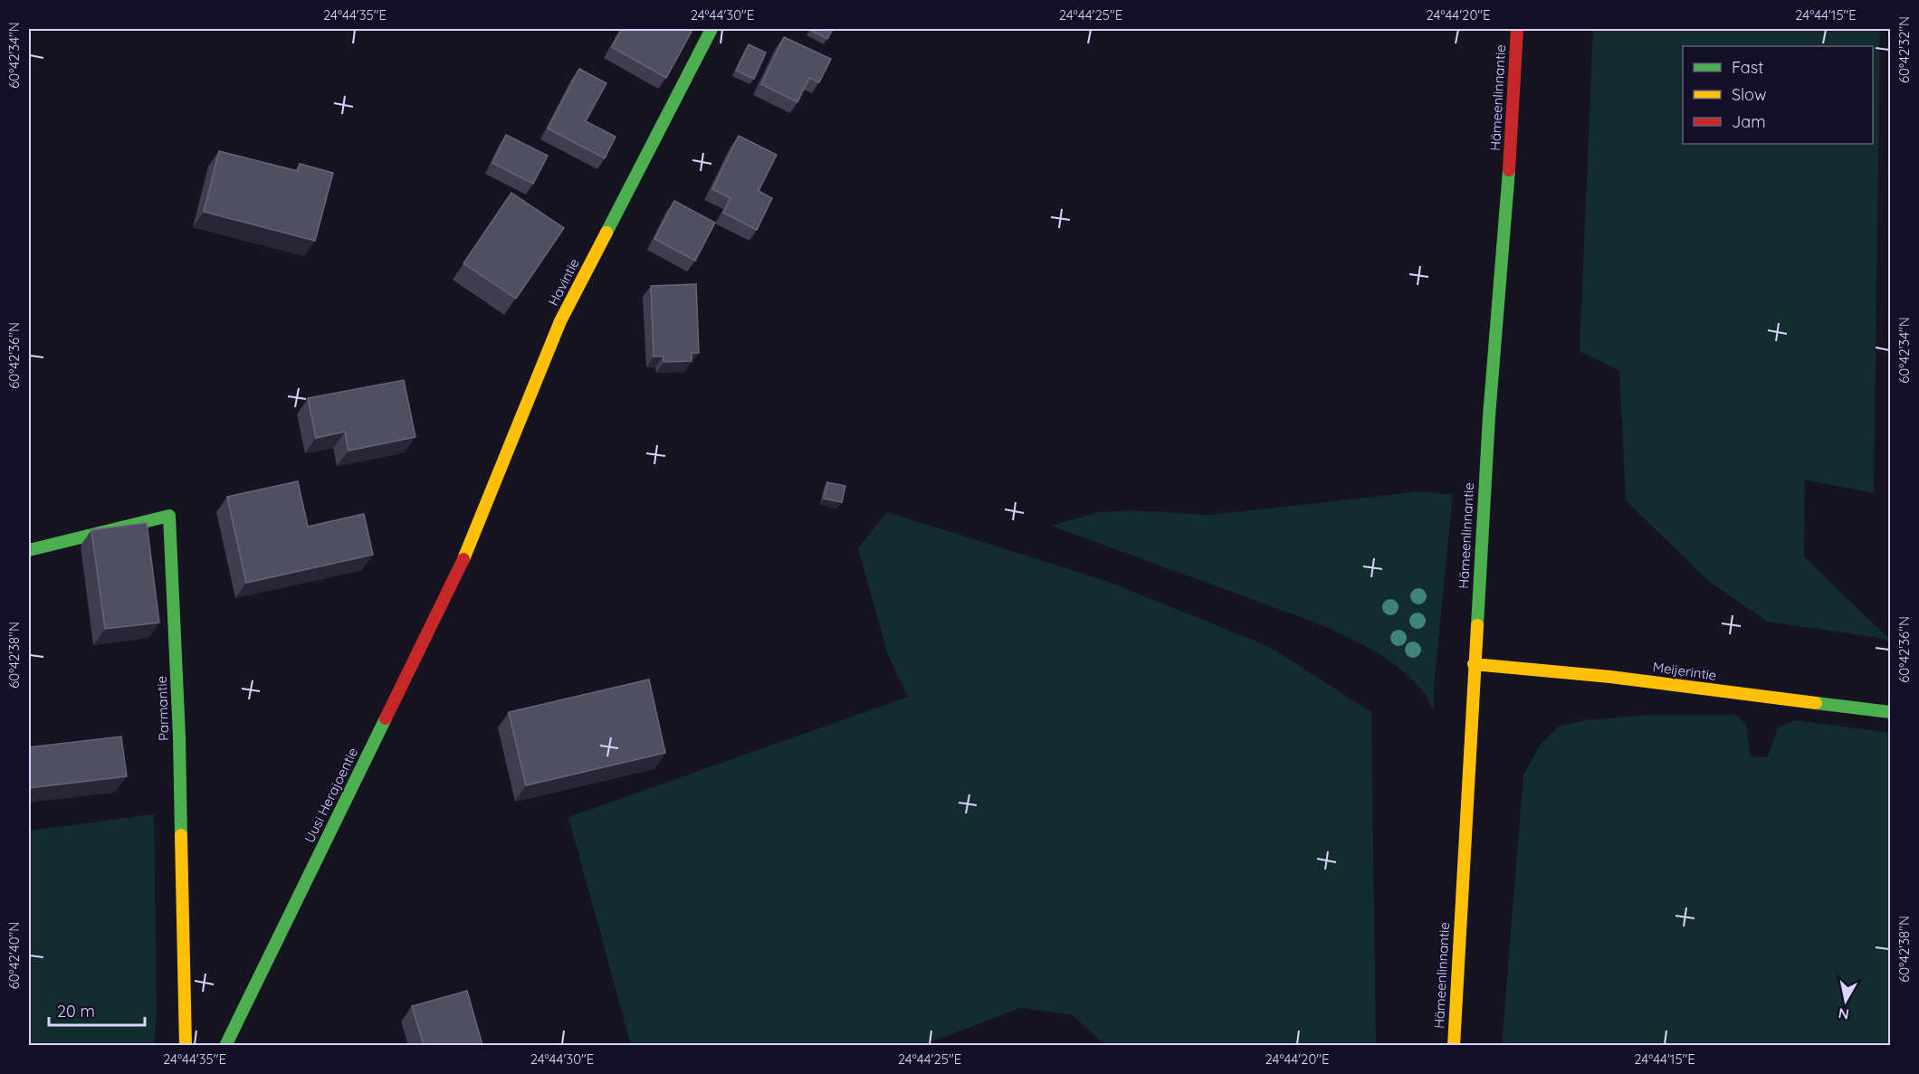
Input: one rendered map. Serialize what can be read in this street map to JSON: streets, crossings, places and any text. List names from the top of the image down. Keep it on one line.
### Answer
{"streets":{"street":["Hämeenlinnantie","Havintie","Meijerintie","Parmantie","Uusi Herajoentie"]},"crossings":[["Hämeenlinnantie","Meijerintie"],["Havintie","Uusi Herajoentie"]],"legend":["Fast","Slow","Jam"],"scale_bar":"20 m","north":"bottom","coordinates":["24°44'35\"E","24°44'30\"E","24°44'25\"E","24°44'20\"E","24°44'15\"E","60°42'32\"N","60°42'34\"N","60°42'36\"N","60°42'38\"N","60°42'40\"N"]}
